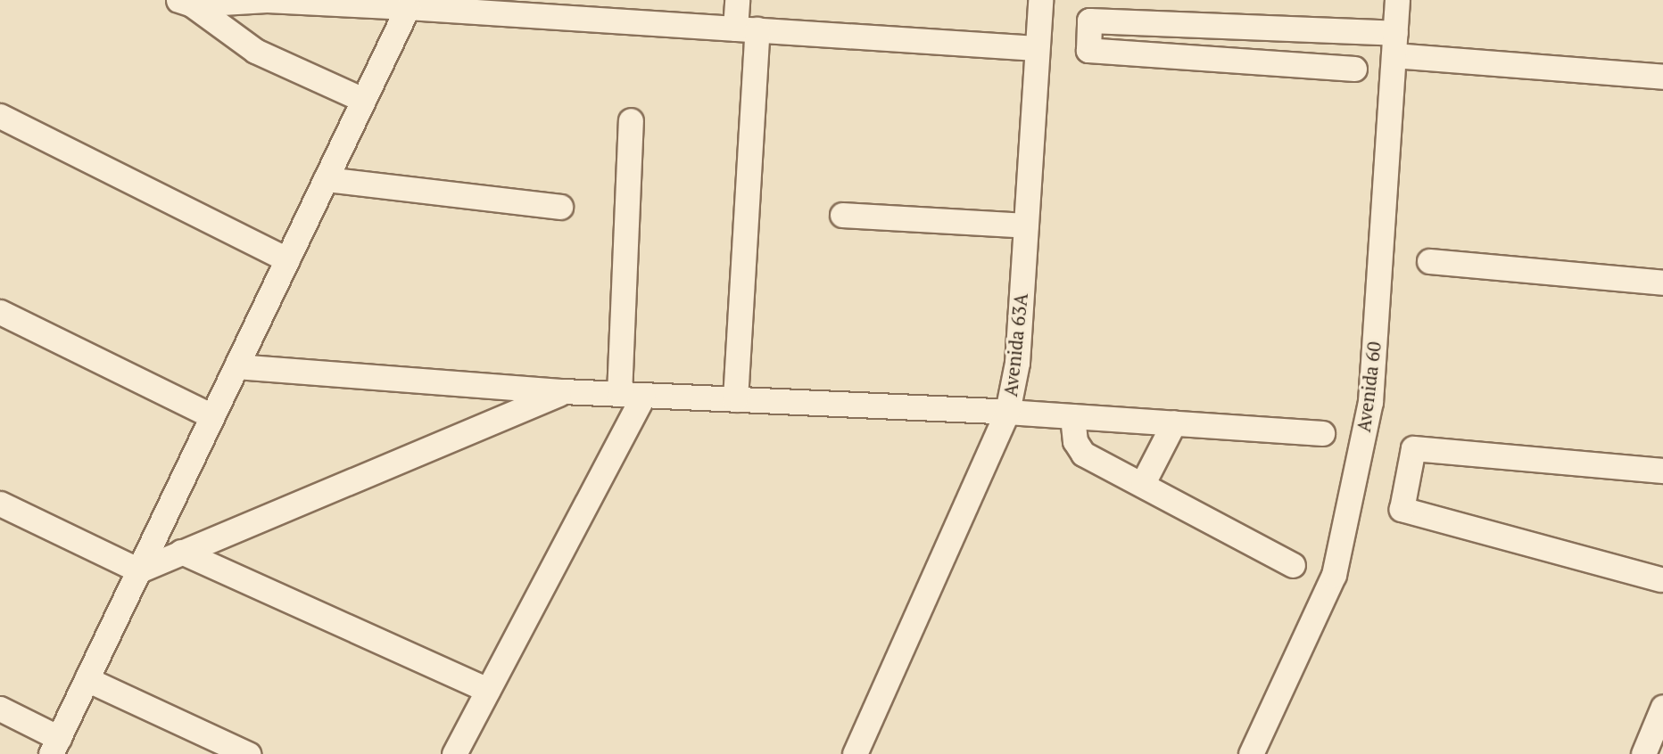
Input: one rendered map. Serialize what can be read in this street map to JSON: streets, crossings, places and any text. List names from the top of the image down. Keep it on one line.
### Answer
{"streets":{"street":["Avenida 63A","Avenida 60"]}}
